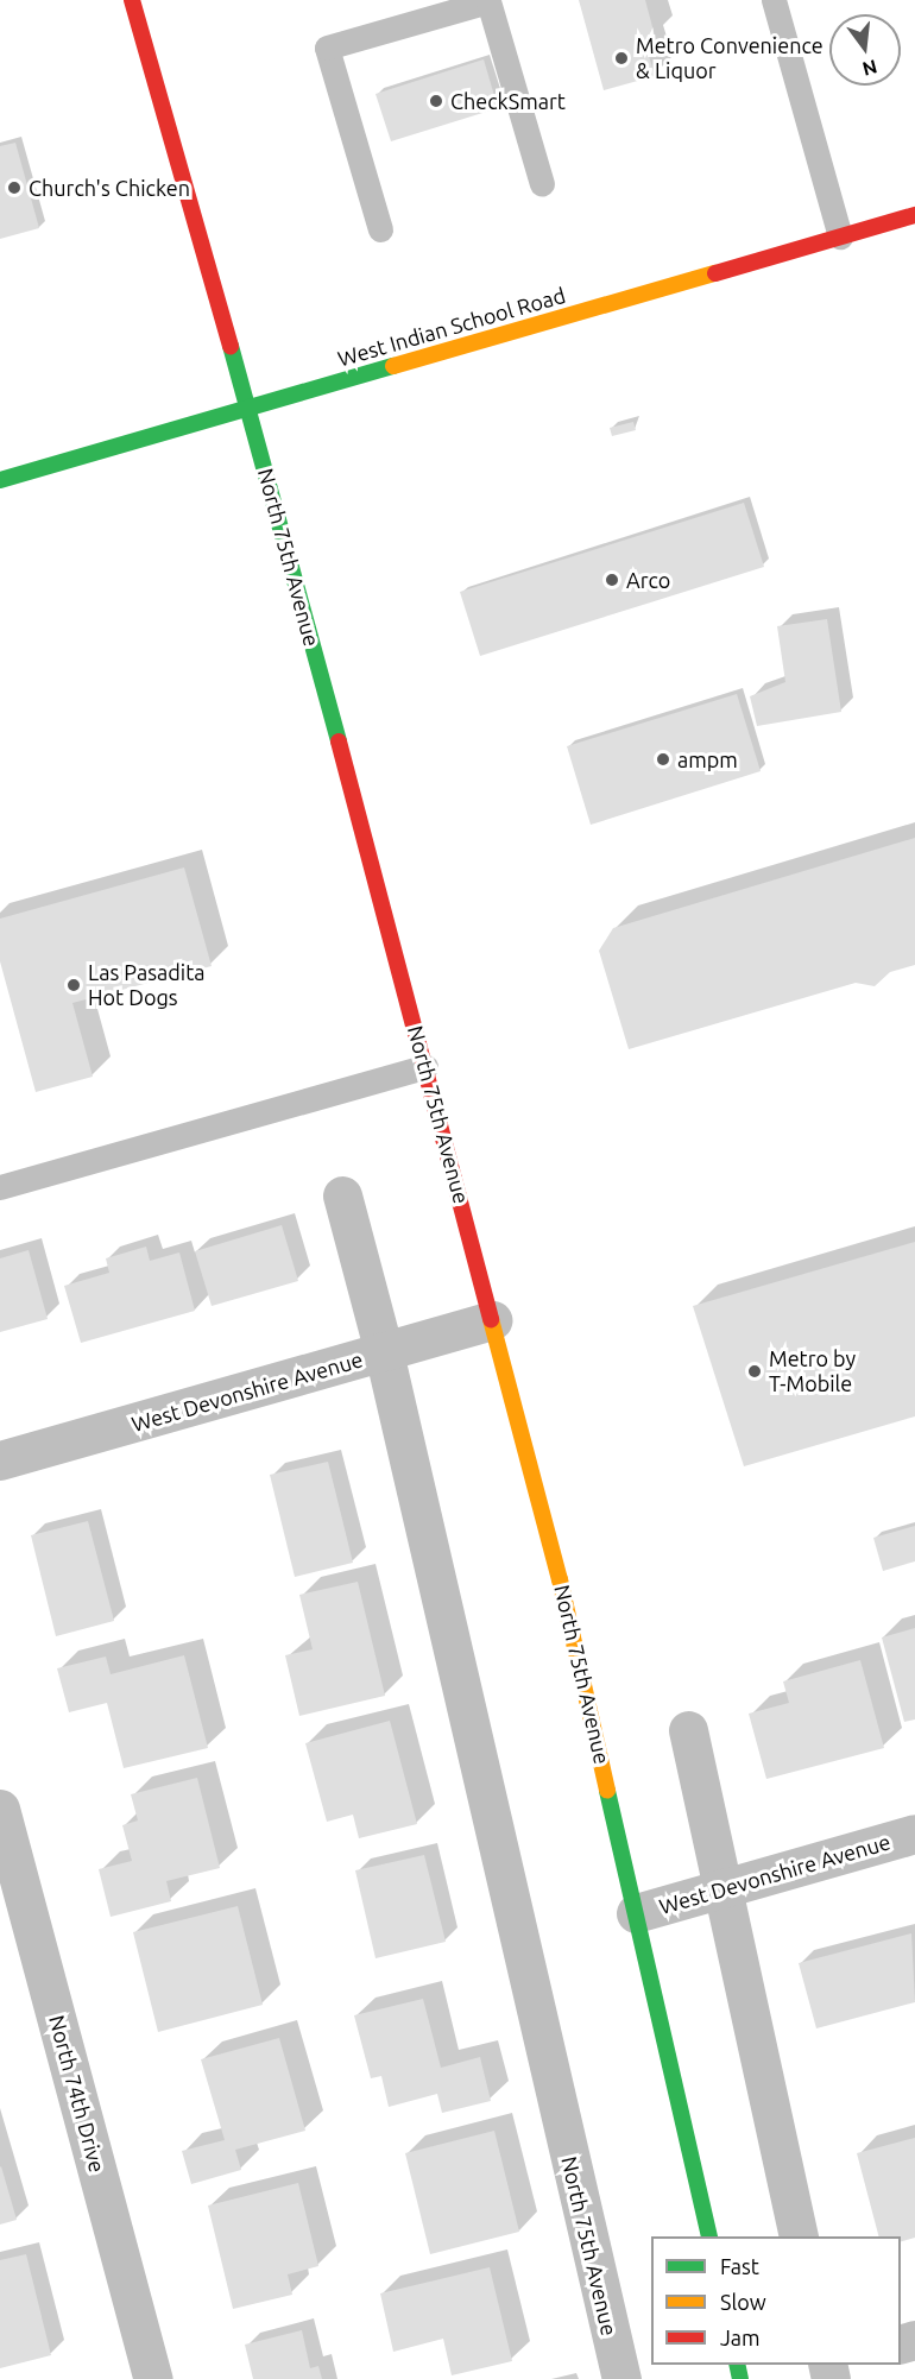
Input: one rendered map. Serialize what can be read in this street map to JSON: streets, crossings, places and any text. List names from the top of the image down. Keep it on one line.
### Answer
{"streets":{"main road":["West Indian School Road","North 75th Avenue"],"street":["West Devonshire Avenue","North 74th Drive"]},"crossings":[["West Indian School Road","North 75th Avenue"],["North 75th Avenue","West Devonshire Avenue"]],"places":["Metro Convenience & Liquor","CheckSmart","Church's Chicken","Arco","ampm","Las Pasadita Hot Dogs","Metro by T-Mobile"],"legend":["Fast","Slow","Jam"],"north":"bottom"}
